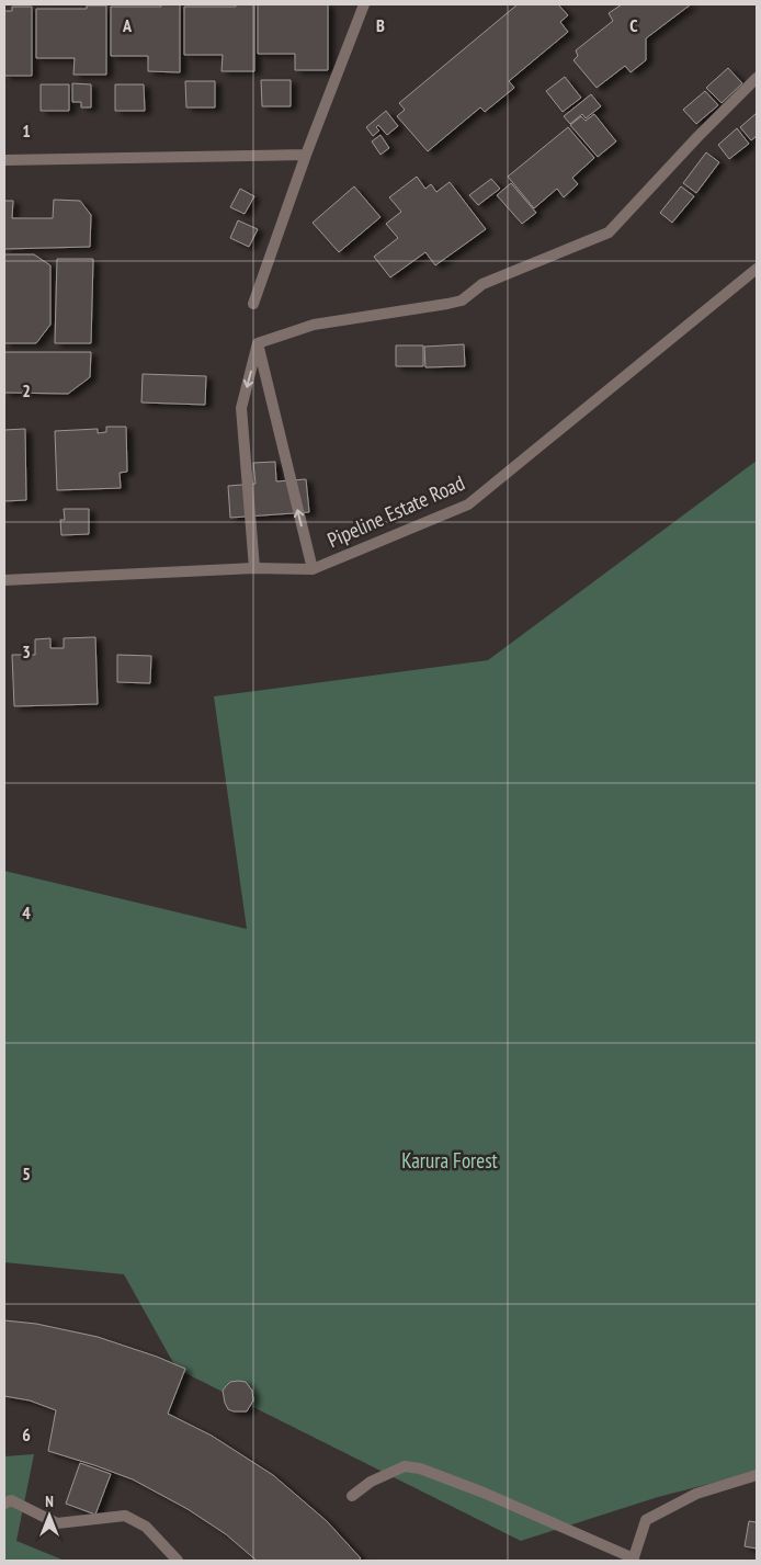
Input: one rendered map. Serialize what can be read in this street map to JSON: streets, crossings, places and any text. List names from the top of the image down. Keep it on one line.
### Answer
{"streets":{"street":["Pipeline Estate Road"]},"parks":["Karura Forest"],"north":"top","grid":{"columns":["A","B","C"],"rows":["1","2","3","4","5","6"]}}
